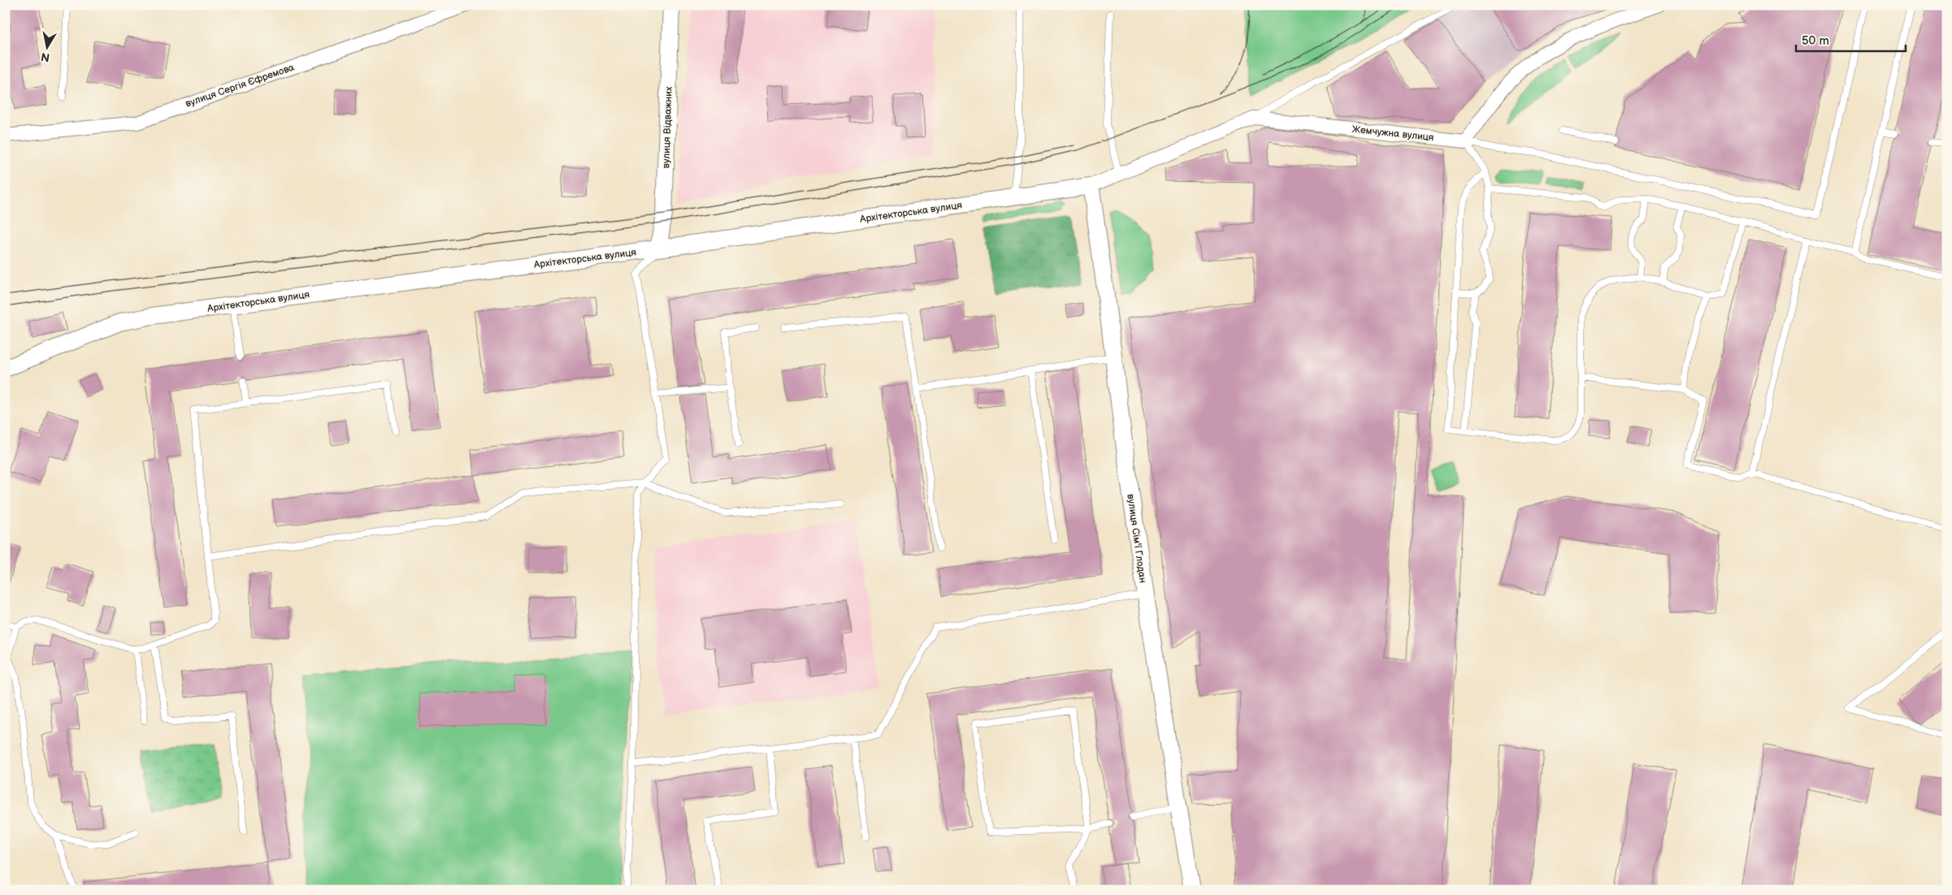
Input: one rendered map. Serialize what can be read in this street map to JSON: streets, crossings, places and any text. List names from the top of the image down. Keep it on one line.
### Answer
{"streets":{"street":["вулиця Сергія Єфремова","вулиця Відважних","Жемчужна вулиця","Архітекторська вулиця","вулиця Сім'ї Глодан"]},"crossings":[["вулиця Відважних","Архітекторська вулиця"],["Жемчужна вулиця","Архітекторська вулиця"],["Жемчужна вулиця","вулиця Сім'ї Глодан"],["Архітекторська вулиця","вулиця Сім'ї Глодан"]],"scale_bar":"50 m","north":"bottom"}
